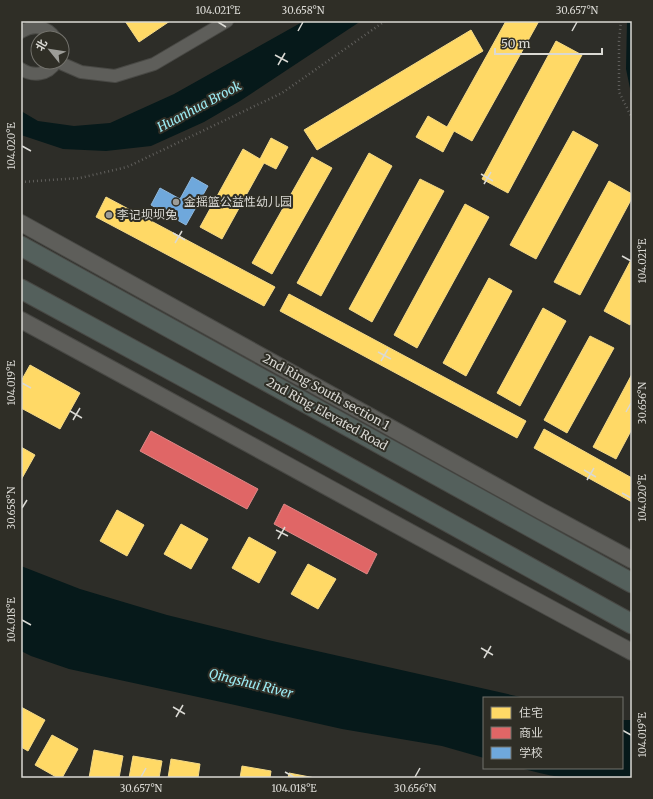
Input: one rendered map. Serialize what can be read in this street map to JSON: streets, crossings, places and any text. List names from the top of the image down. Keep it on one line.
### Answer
{"streets":{"highway":["2nd Ring Elevated Road"],"main road":["2nd Ring South section 1"]},"water":["Huanhua Brook","Qingshui River"],"places":["金摇篮公益性幼儿园","李记坝坝兔"],"legend":["住宅","商业","学校"],"scale_bar":"50 m","north":"top left","coordinates":["104.021°E","30.658°N","30.657°N","104.020°E","104.019°E","30.656°N","104.018°E"]}
